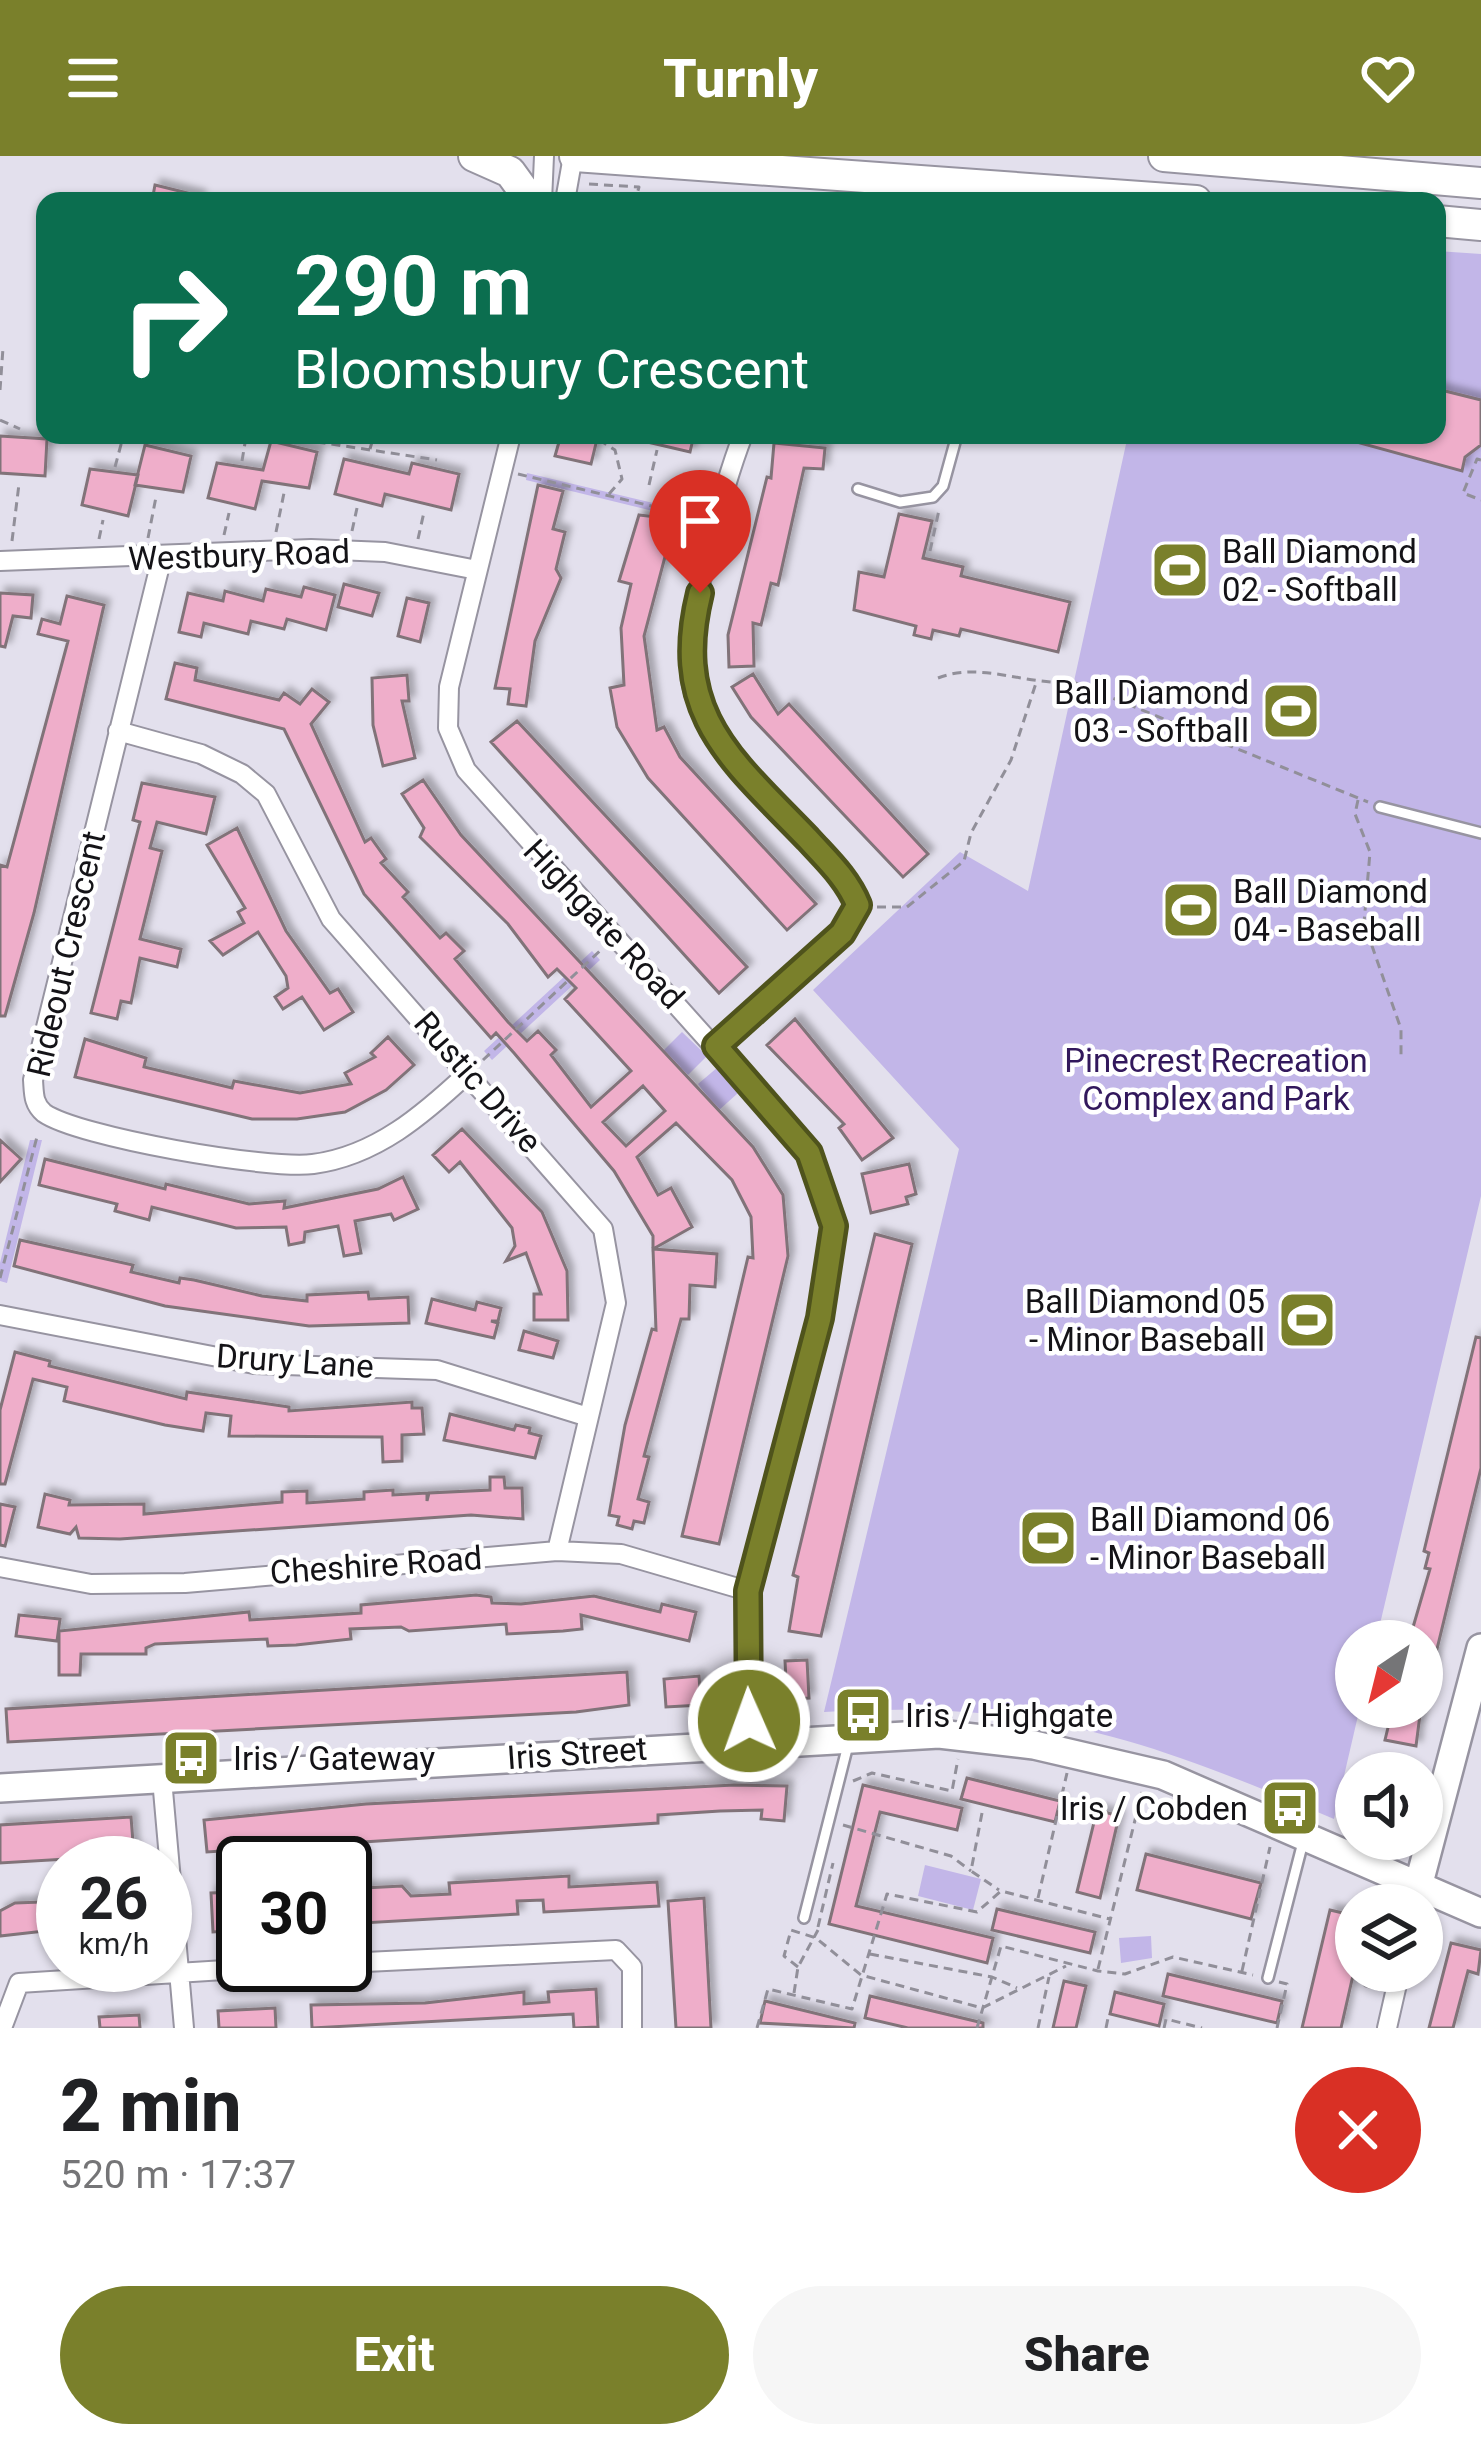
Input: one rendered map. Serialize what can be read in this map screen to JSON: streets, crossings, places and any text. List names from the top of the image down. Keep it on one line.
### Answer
{"streets":{"street":["Westbury Road","Highgate Road","Rideout Crescent","Rustic Drive","Drury Lane","Cheshire Road","Iris Street"]},"crossings":[["Westbury Road","Highgate Road"],["Westbury Road","Rideout Crescent"],["Highgate Road","Cheshire Road"],["Highgate Road","Iris Street"],["Rideout Crescent","Rustic Drive"],["Rustic Drive","Drury Lane"],["Rustic Drive","Cheshire Road"]],"parks":["Pinecrest Recreation Complex and Park"],"places":{"sports":["Ball Diamond 02 - Softball","Ball Diamond 03 - Softball","Ball Diamond 04 - Baseball","Ball Diamond 05 - Minor Baseball","Ball Diamond 06 - Minor Baseball"],"bus stop":["Iris / Highgate","Iris / Gateway","Iris / Cobden"]},"north":"bottom left","page":{"header":"Turnly","turn":["290 m","Bloomsbury Crescent"],"speed":"26 km/h","limit":"30","heading":["2 min","520 m · 17:37"],"buttons":["Exit","Share"]}}
